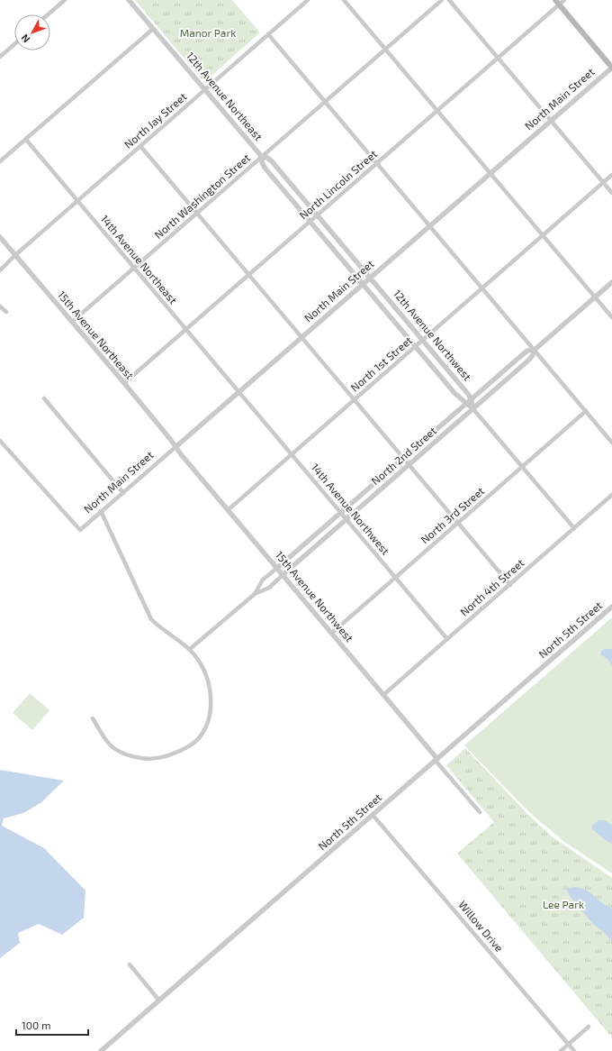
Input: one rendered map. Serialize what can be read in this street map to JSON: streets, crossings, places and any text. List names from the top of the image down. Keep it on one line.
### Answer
{"streets":{"street":["12th Avenue Northeast","North Main Street","North Jay Street","North Lincoln Street","North Washington Street","14th Avenue Northeast","15th Avenue Northeast","12th Avenue Northwest","North 1st Street","North 2nd Street","14th Avenue Northwest","North 3rd Street","North 4th Street","15th Avenue Northwest","North 5th Street","Willow Drive"]},"crossings":[["12th Avenue Northeast","North Main Street"],["12th Avenue Northeast","North Jay Street"],["12th Avenue Northeast","North Lincoln Street"],["12th Avenue Northeast","North Washington Street"],["12th Avenue Northeast","12th Avenue Northwest"],["North Main Street","14th Avenue Northeast"],["North Main Street","15th Avenue Northeast"],["North Main Street","12th Avenue Northwest"],["North Main Street","14th Avenue Northwest"],["North Main Street","15th Avenue Northwest"],["North Jay Street","14th Avenue Northeast"],["North Jay Street","15th Avenue Northeast"],["North Lincoln Street","14th Avenue Northeast"],["North Lincoln Street","15th Avenue Northeast"],["North Washington Street","14th Avenue Northeast"],["North Washington Street","15th Avenue Northeast"],["14th Avenue Northeast","14th Avenue Northwest"],["15th Avenue Northeast","15th Avenue Northwest"],["12th Avenue Northwest","North 1st Street"],["12th Avenue Northwest","North 2nd Street"],["12th Avenue Northwest","North 3rd Street"],["12th Avenue Northwest","North 4th Street"],["North 1st Street","14th Avenue Northwest"],["North 1st Street","15th Avenue Northwest"],["North 2nd Street","14th Avenue Northwest"],["North 2nd Street","15th Avenue Northwest"],["14th Avenue Northwest","North 3rd Street"],["14th Avenue Northwest","North 4th Street"],["North 3rd Street","15th Avenue Northwest"],["North 4th Street","15th Avenue Northwest"],["15th Avenue Northwest","North 5th Street"],["North 5th Street","Willow Drive"]],"parks":["Manor Park","Lee Park"],"scale_bar":"100 m","north":"bottom left"}
